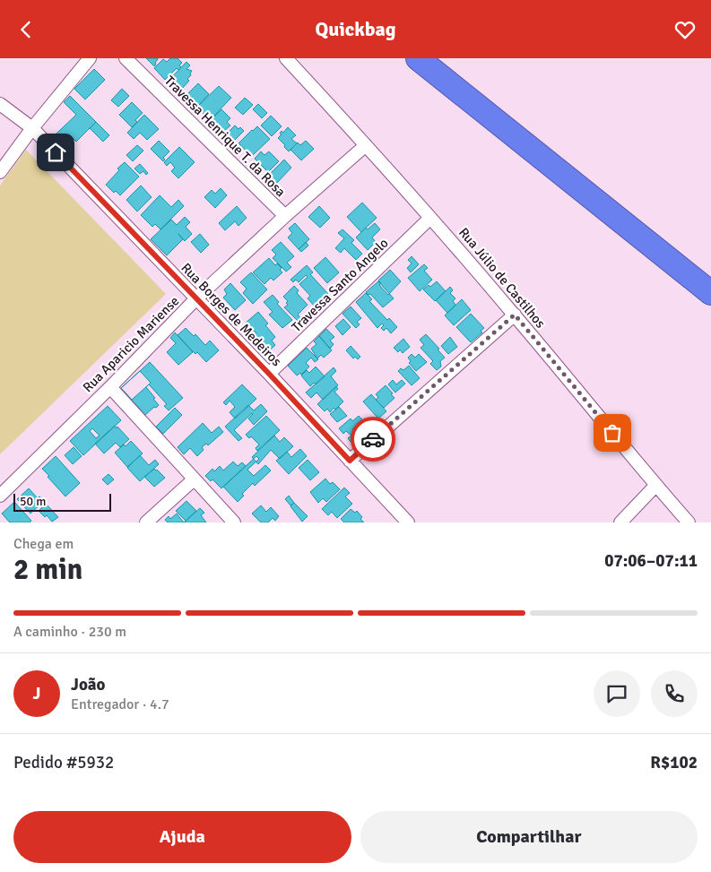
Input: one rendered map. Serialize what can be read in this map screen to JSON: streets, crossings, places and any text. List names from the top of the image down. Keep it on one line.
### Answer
{"streets":{"street":["Travessa Henrique T. da Rosa","Rua Júlio de Castilhos","Travessa Santo Angelo","Rua Borges de Medeiros","Rua Aparicio Mariense"]},"crossings":[["Travessa Henrique T. da Rosa","Rua Aparicio Mariense"],["Rua Júlio de Castilhos","Travessa Santo Angelo"],["Rua Júlio de Castilhos","Rua Aparicio Mariense"],["Travessa Santo Angelo","Rua Borges de Medeiros"],["Rua Borges de Medeiros","Rua Aparicio Mariense"]],"scale_bar":"50 m","page":{"header":"Quickbag","scale":"50 m","heading":["2 min","Chega em","07:06–07:11"],"panel":["João","Entregador · 4.7","Pedido #5932","R$102"],"bar":"A caminho · 230 m","round":"J","buttons":["Ajuda","Compartilhar"]}}
